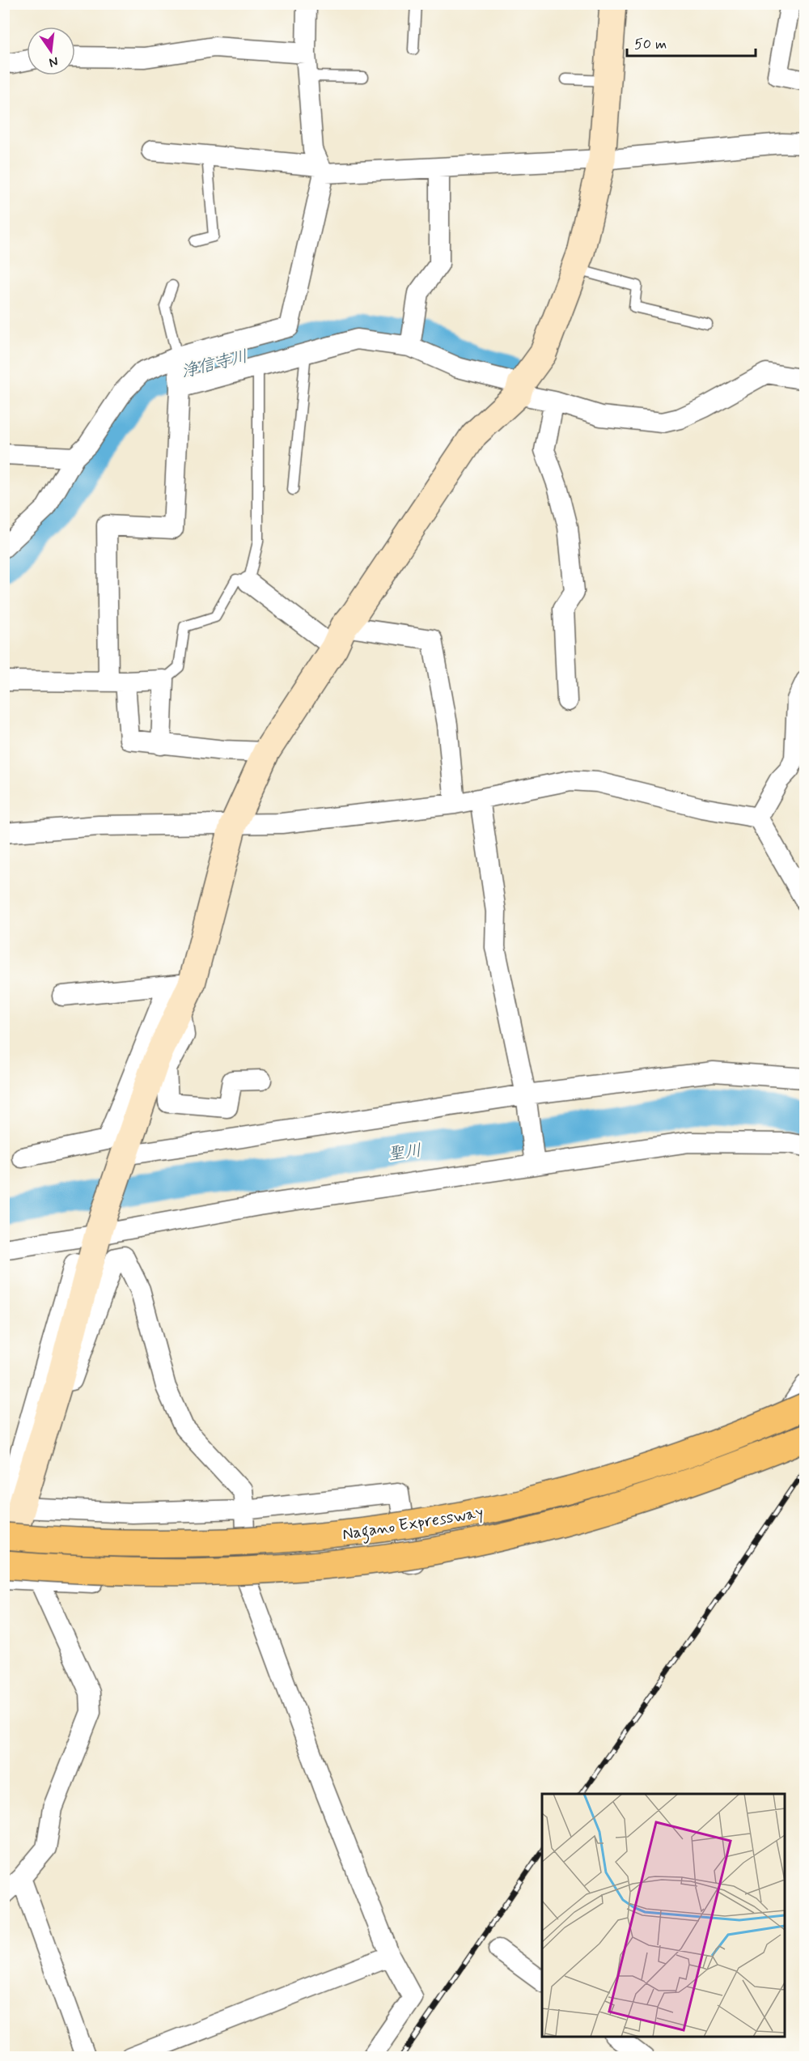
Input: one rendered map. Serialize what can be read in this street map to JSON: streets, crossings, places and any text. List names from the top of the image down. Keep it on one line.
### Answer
{"streets":{"highway":["Nagano Expressway"]},"water":["浄信寺川","聖川"],"scale_bar":"50 m","north":"bottom"}
